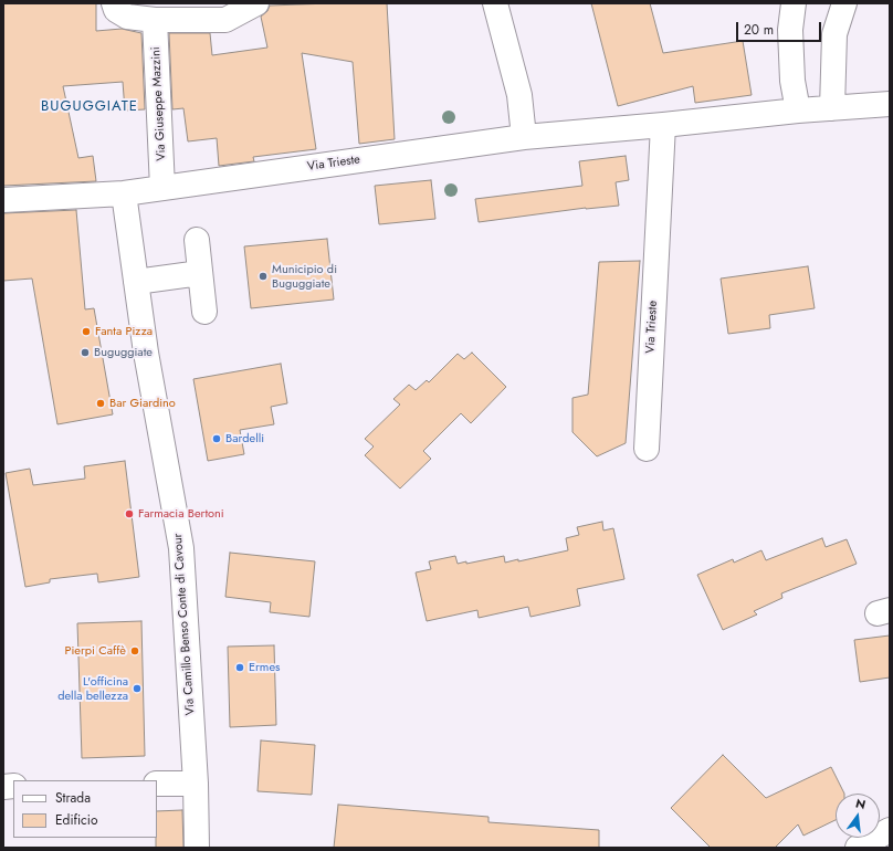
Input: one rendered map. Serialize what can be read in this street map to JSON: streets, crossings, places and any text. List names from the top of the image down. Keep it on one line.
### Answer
{"streets":{"street":["Via Giuseppe Mazzini","Via Trieste","Via Camillo Benso Conte di Cavour"]},"crossings":[["Via Giuseppe Mazzini","Via Trieste"],["Via Trieste","Via Camillo Benso Conte di Cavour"]],"districts":["BUGUGGIATE"],"places":["Municipio di Buguggiate","Fanta Pizza","Buguggiate","Bar Giardino","Bardelli","Farmacia Bertoni","Pierpi Caffè","Ermes","L'officina della bellezza"],"legend":["Strada","Edificio"],"scale_bar":"20 m","north":"top"}
